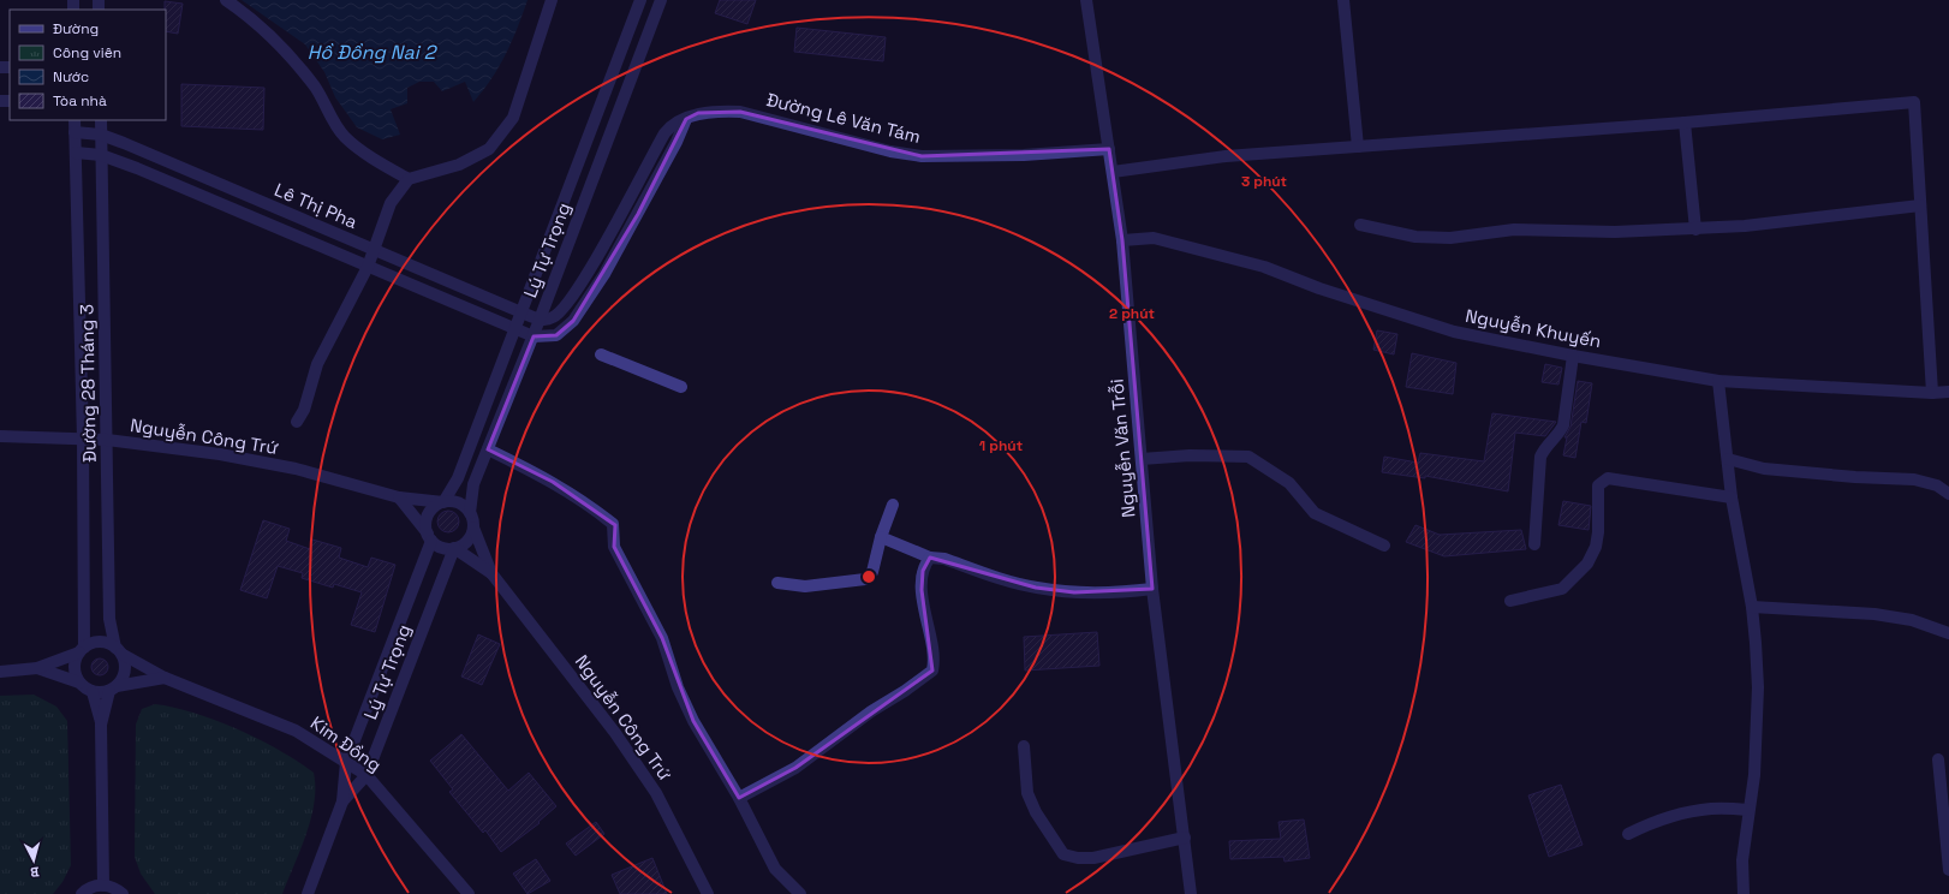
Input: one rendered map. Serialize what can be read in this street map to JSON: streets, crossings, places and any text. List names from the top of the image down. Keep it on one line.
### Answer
{"streets":{"street":["Đường Lê Văn Tám","Lê Thị Pha","Lý Tự Trọng","Nguyễn Khuyến","Đường 28 Tháng 3","Nguyễn Công Trứ","Nguyễn Văn Trỗi","Kim Đồng"]},"crossings":[["Đường Lê Văn Tám","Lê Thị Pha"],["Đường Lê Văn Tám","Lý Tự Trọng"],["Đường Lê Văn Tám","Nguyễn Văn Trỗi"],["Lê Thị Pha","Lý Tự Trọng"],["Lê Thị Pha","Đường 28 Tháng 3"],["Lý Tự Trọng","Nguyễn Công Trứ"],["Lý Tự Trọng","Kim Đồng"],["Nguyễn Khuyến","Nguyễn Văn Trỗi"],["Đường 28 Tháng 3","Nguyễn Công Trứ"],["Đường 28 Tháng 3","Kim Đồng"]],"water":["Hồ Đồng Nai 2"],"legend":["Đường","Công viên","Nước","Tòa nhà"],"north":"bottom","rings":["3 phút","2 phút","1 phút"]}
